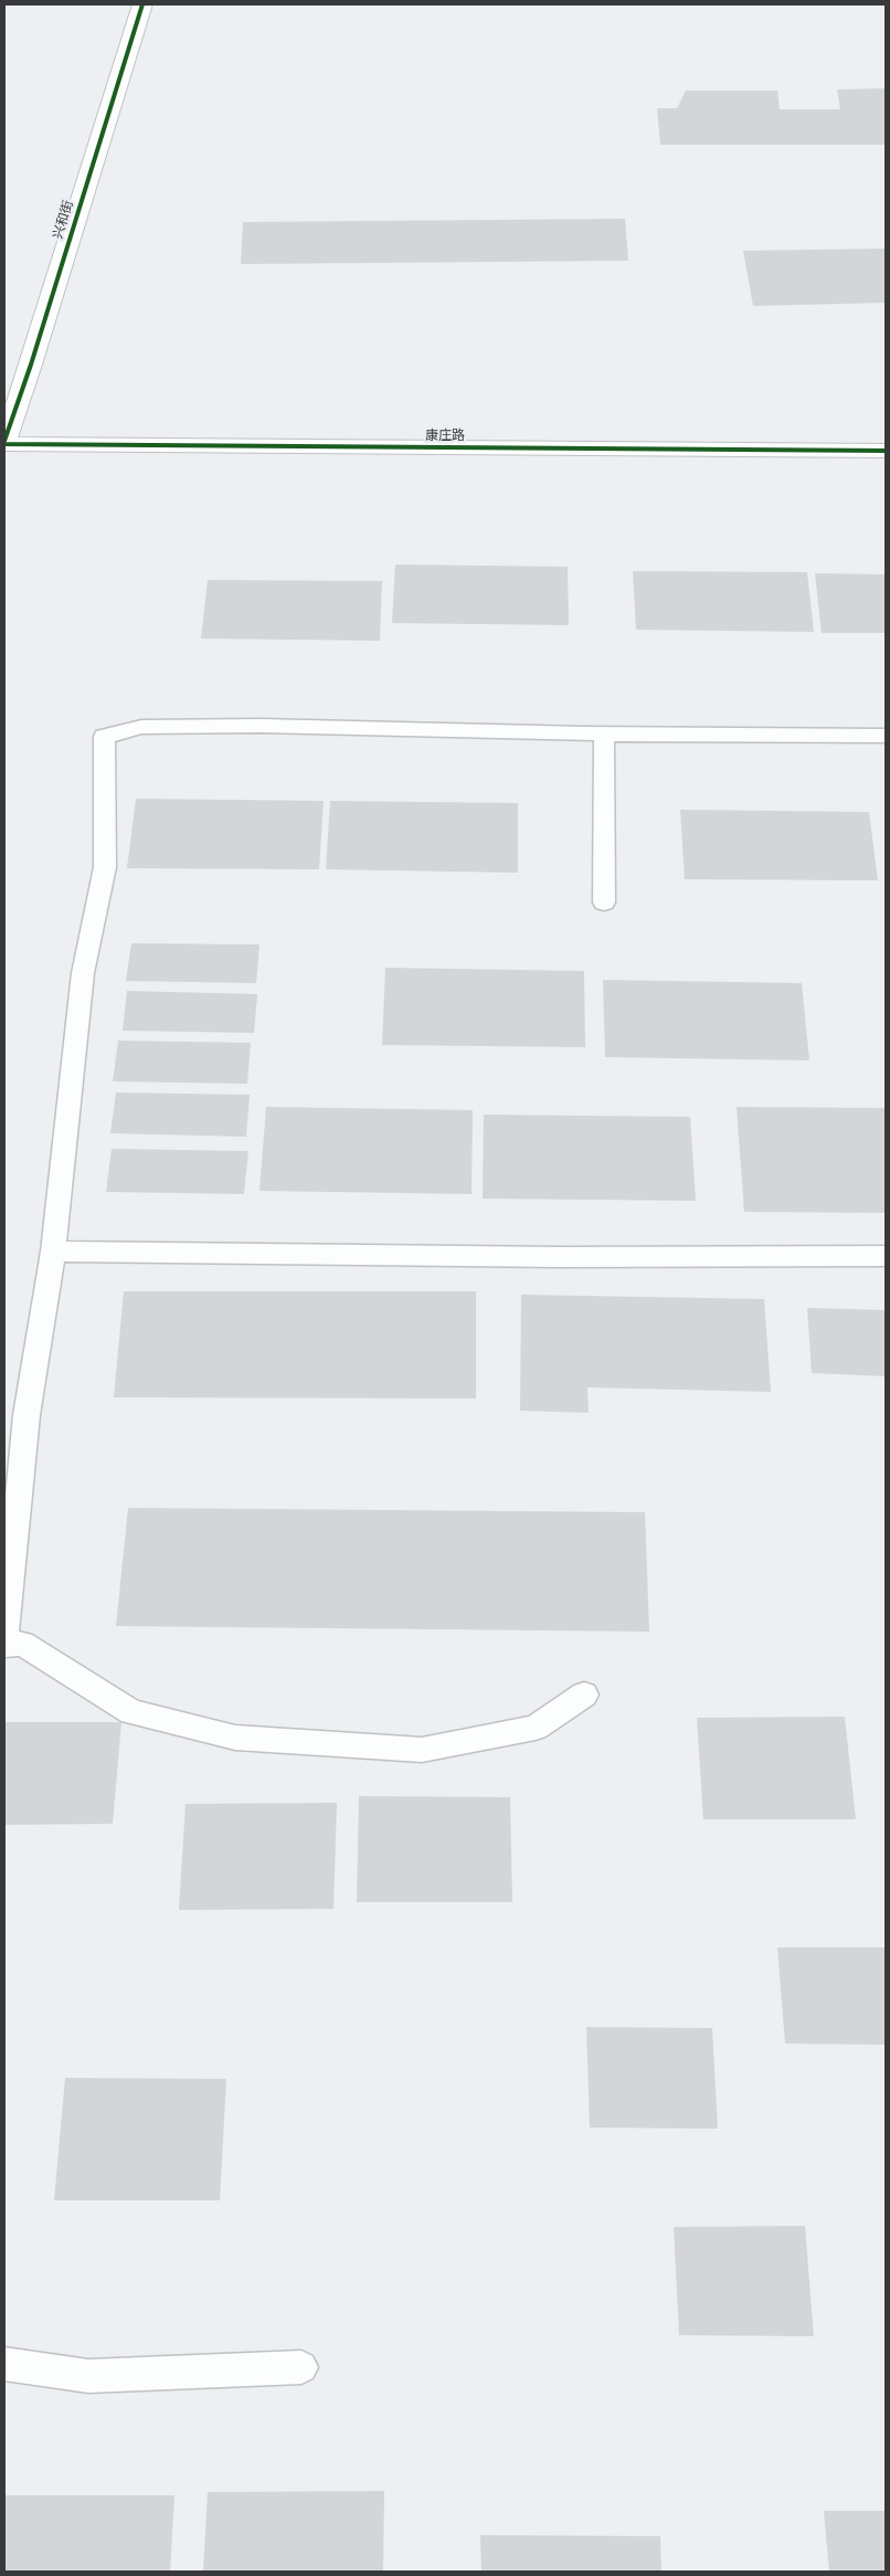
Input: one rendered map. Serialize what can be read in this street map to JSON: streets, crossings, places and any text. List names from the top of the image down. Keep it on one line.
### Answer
{"streets":{"street":["兴和街","康庄路"]},"crossings":[["兴和街","康庄路"]]}
